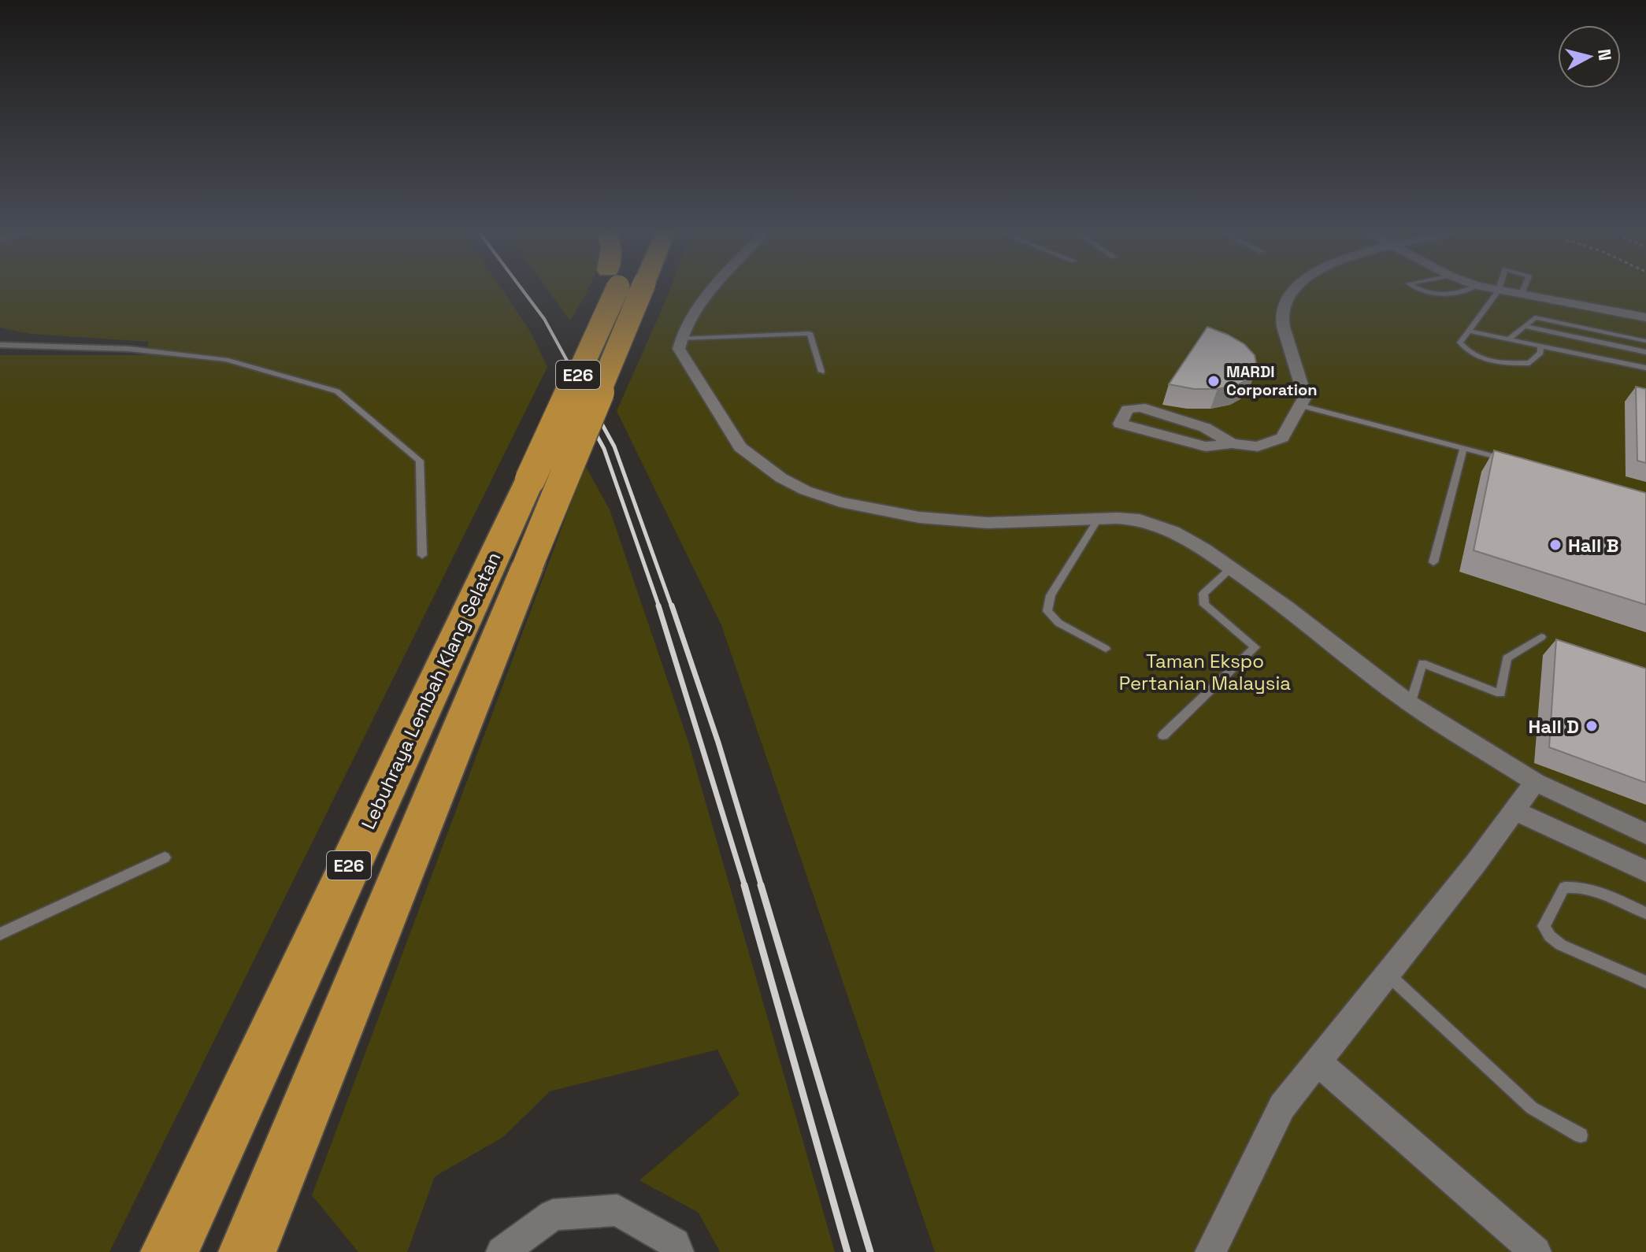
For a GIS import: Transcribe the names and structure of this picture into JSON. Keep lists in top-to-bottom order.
{
  "streets": {
    "highway": ["E26", "Lebuhraya Lembah Klang Selatan"]
  },
  "parks": ["Taman Ekspo Pertanian Malaysia"],
  "places": ["MARDI Corporation", "Hall B", "Hall D"],
  "north": "right"
}
